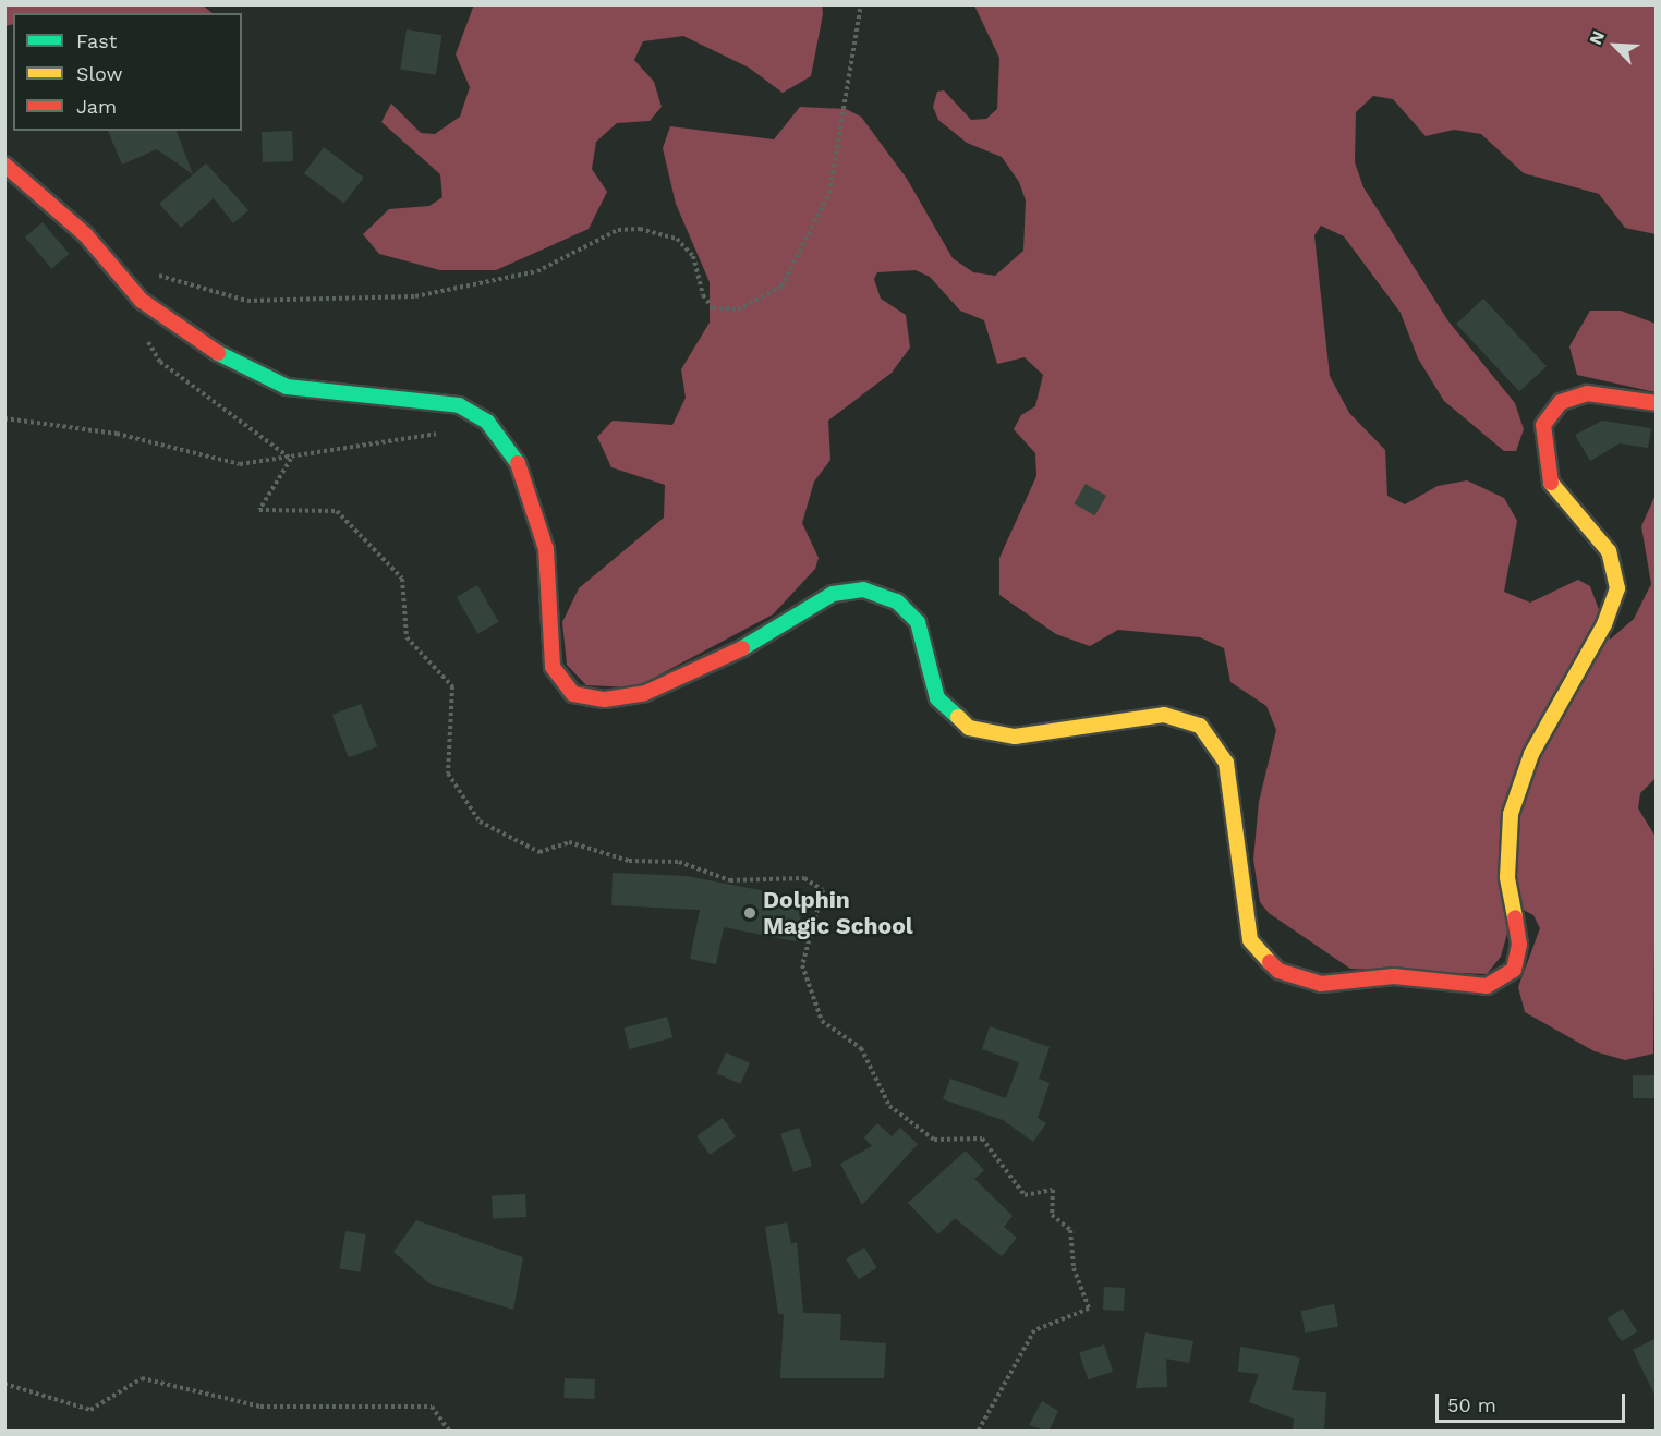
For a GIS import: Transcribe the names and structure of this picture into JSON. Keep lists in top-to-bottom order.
{
  "places": ["Dolphin Magic School"],
  "legend": ["Fast", "Slow", "Jam"],
  "scale_bar": "50 m",
  "north": "top left"
}
